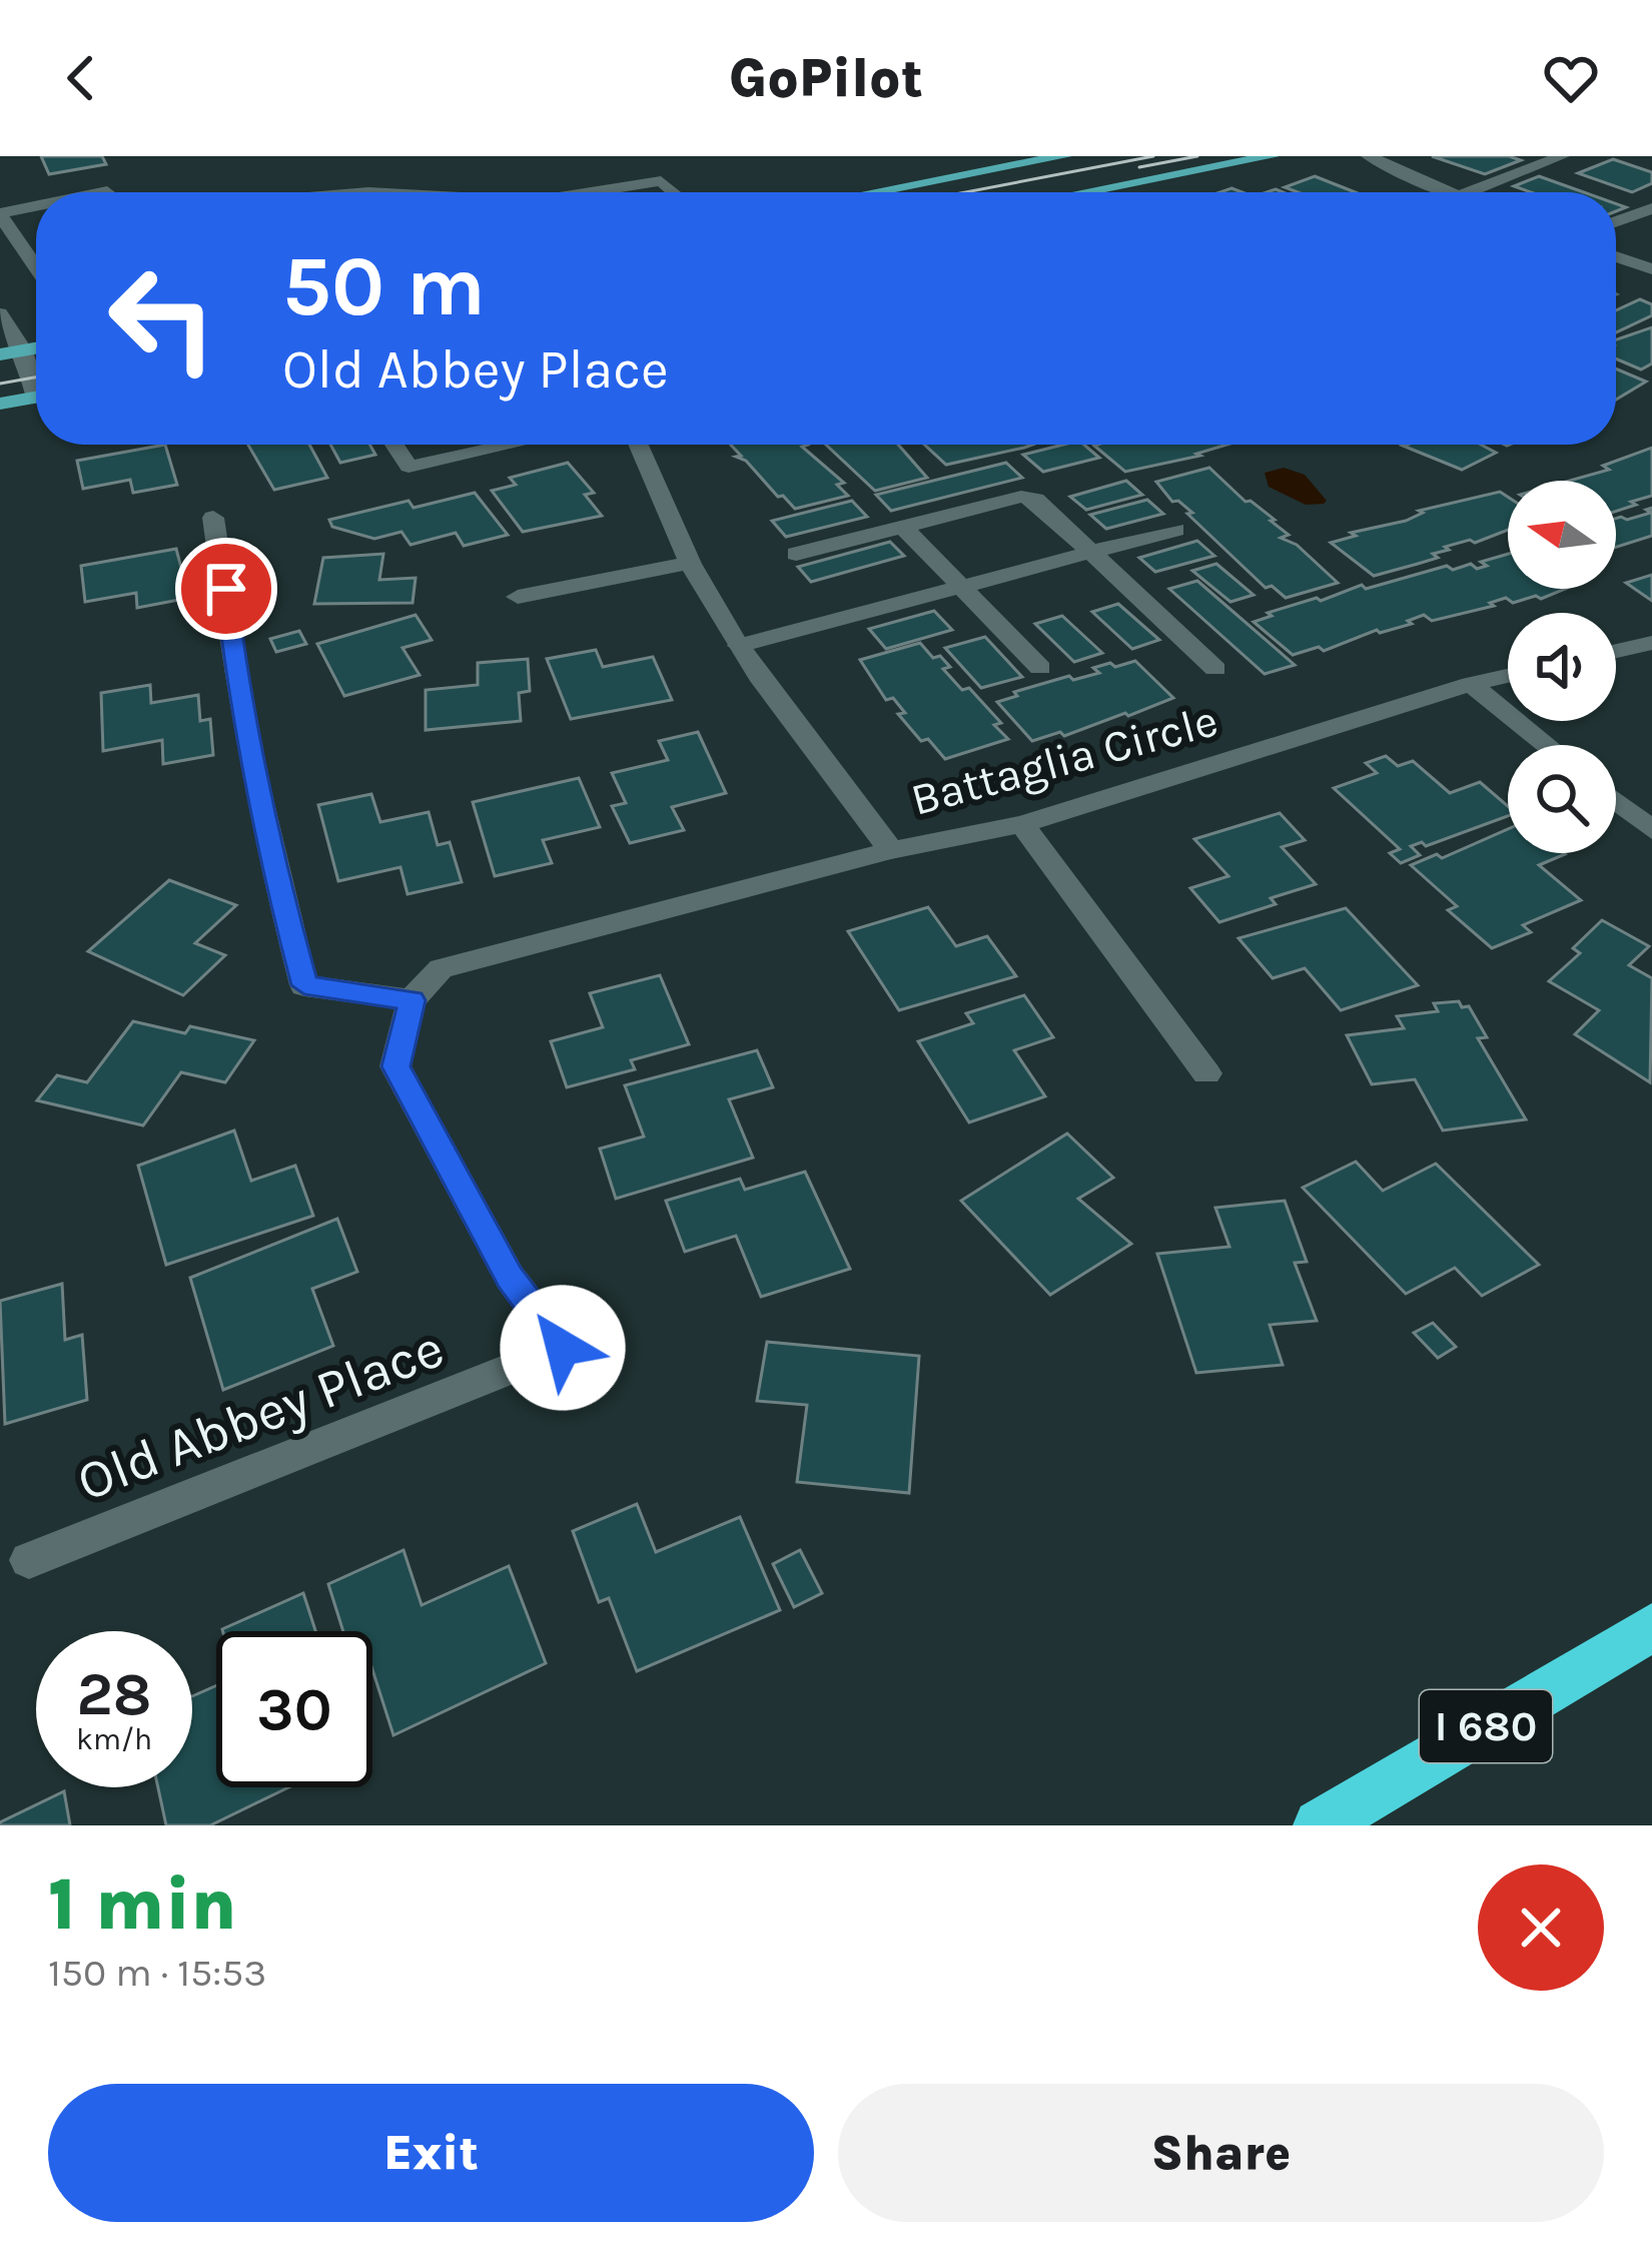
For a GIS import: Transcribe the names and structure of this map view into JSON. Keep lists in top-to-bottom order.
{
  "streets": {
    "highway": ["I 680"],
    "street": ["Battaglia Circle", "Old Abbey Place"]
  },
  "north": "left",
  "page": {
    "header": "GoPilot",
    "turn": ["50 m", "Old Abbey Place"],
    "speed": "28 km/h",
    "limit": "30",
    "heading": ["1 min", "150 m · 15:53"],
    "buttons": ["Exit", "Share"]
  }
}
